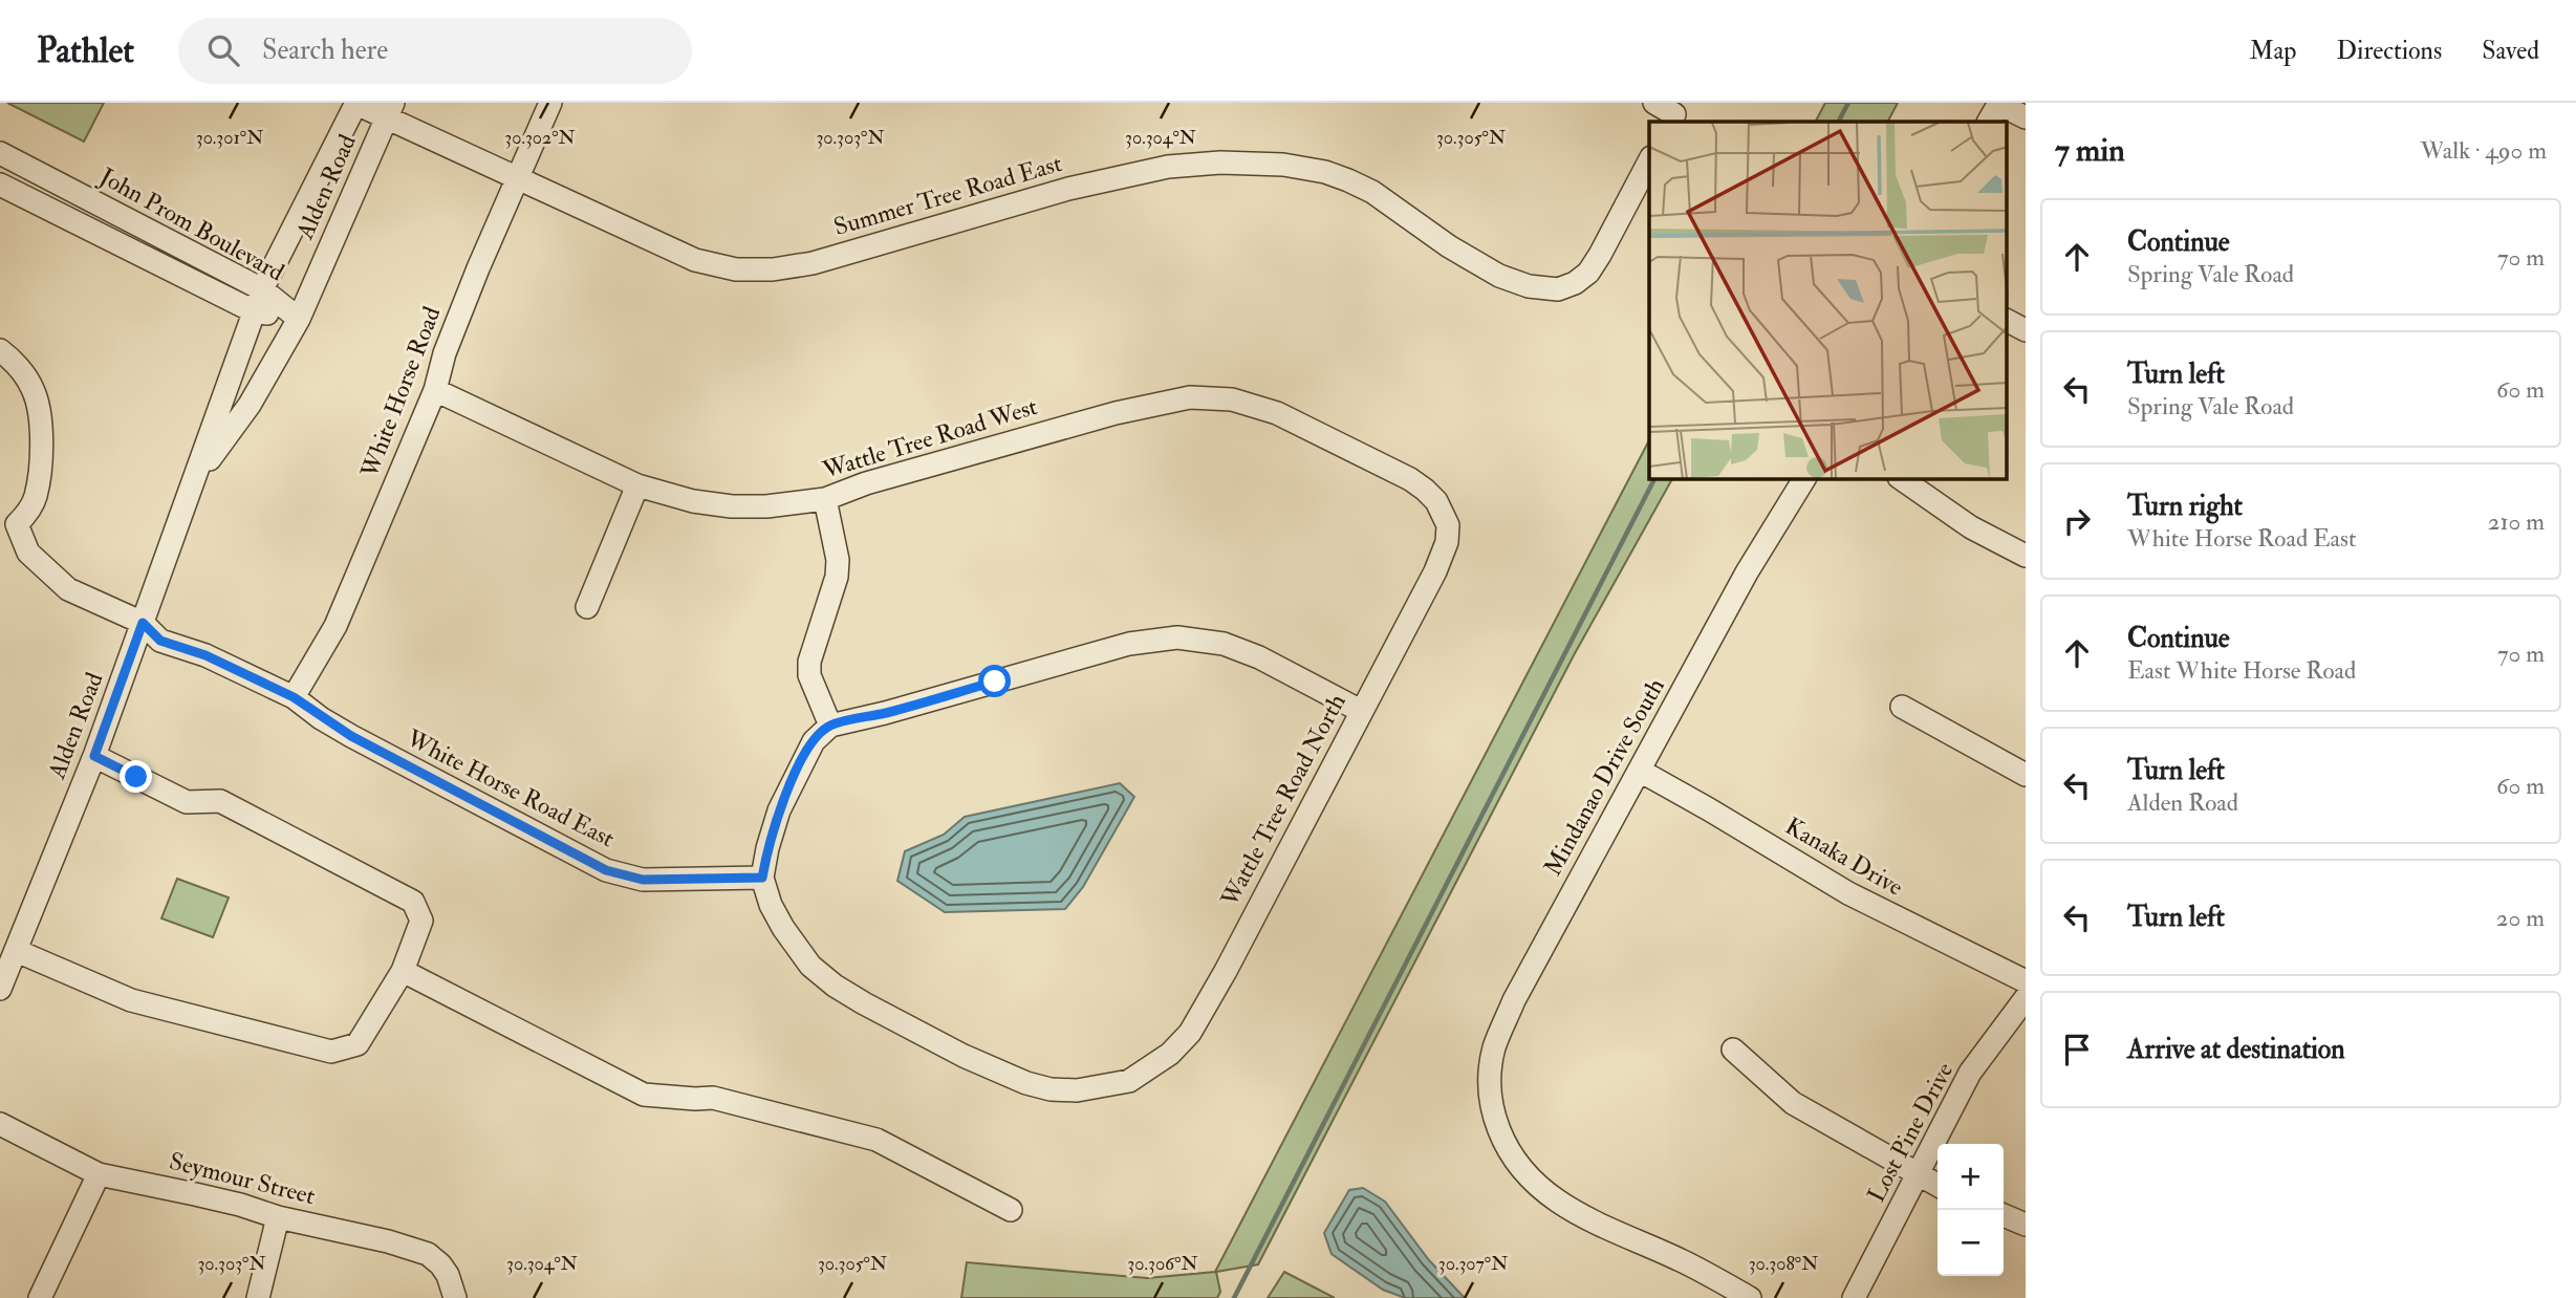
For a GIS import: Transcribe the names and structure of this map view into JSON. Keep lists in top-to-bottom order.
{
  "streets": {
    "street": [
      "Alden Road",
      "Summer Tree Road East",
      "John Prom Boulevard",
      "White Horse Road",
      "Wattle Tree Road West",
      "Mindanao Drive South",
      "White Horse Road East",
      "Wattle Tree Road North",
      "Kanaka Drive",
      "Lost Pine Drive",
      "Seymour Street"
    ]
  },
  "crossings": [
    ["Alden Road", "Summer Tree Road East"],
    ["Alden Road", "John Prom Boulevard"],
    ["Alden Road", "White Horse Road East"],
    ["Summer Tree Road East", "White Horse Road"],
    ["White Horse Road", "Wattle Tree Road West"],
    ["White Horse Road", "White Horse Road East"],
    ["Wattle Tree Road West", "Wattle Tree Road North"],
    ["Mindanao Drive South", "Kanaka Drive"],
    ["White Horse Road East", "Wattle Tree Road North"]
  ],
  "page": {
    "header": "Pathlet",
    "search": "Search here",
    "nav": ["Map", "Directions", "Saved"],
    "heading": ["7 min", "Walk · 490 m"],
    "list": [
      ["Continue", "Spring Vale Road", "70 m"],
      ["Turn left", "Spring Vale Road", "60 m"],
      ["Turn right", "White Horse Road East", "210 m"],
      ["Continue", "East White Horse Road", "70 m"],
      ["Turn left", "Alden Road", "60 m"],
      ["Turn left", "20 m"],
      "Arrive at destination"
    ],
    "map_buttons": ["+", "−"]
  },
  "coordinates": [
    "30.301°N",
    "30.302°N",
    "30.303°N",
    "30.304°N",
    "30.305°N",
    "30.306°N",
    "30.307°N",
    "30.308°N"
  ]
}
